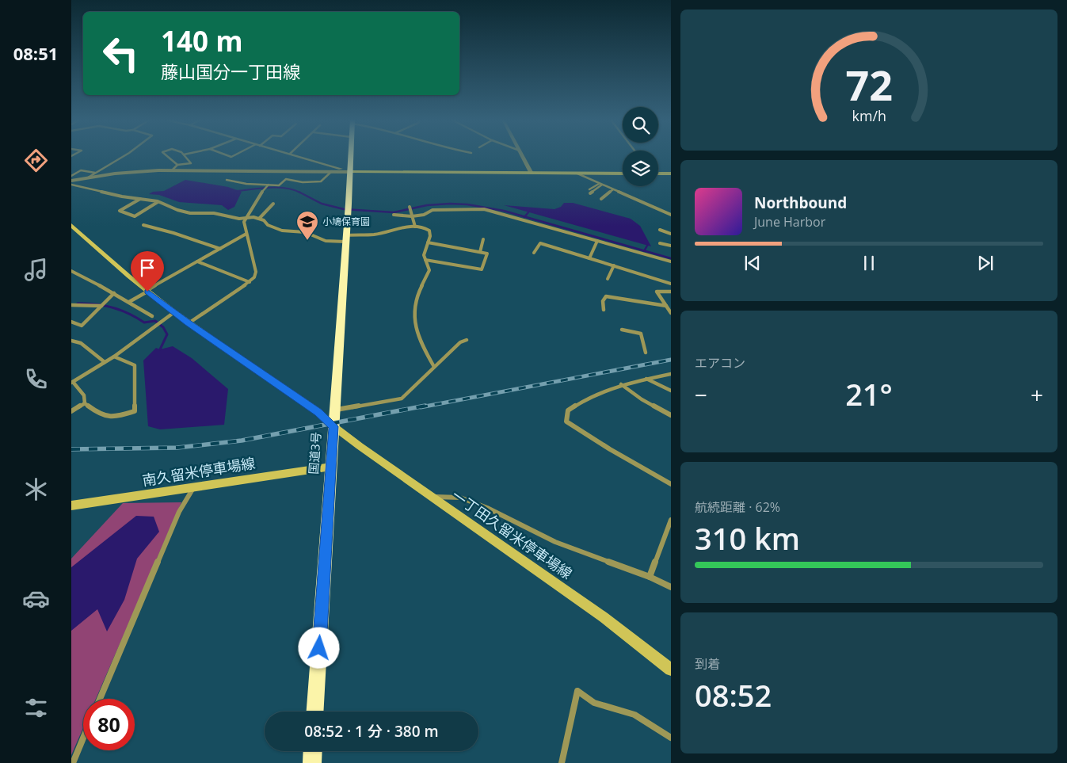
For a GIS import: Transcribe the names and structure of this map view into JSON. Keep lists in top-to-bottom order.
{
  "streets": {
    "highway": ["国道3号"],
    "main road": ["南久留米停車場線", "一丁田久留米停車場線"]
  },
  "crossings": [
    ["国道3号", "南久留米停車場線"],
    ["国道3号", "一丁田久留米停車場線"]
  ],
  "places": {
    "school or university": ["小鳩保育園"]
  },
  "page": {
    "tabs": "08:51",
    "turn": ["140 m", "藤山国分一丁田線"],
    "song": ["Northbound", "June Harbor"],
    "tile": [
      "エアコン",
      ["航続距離 · 62%", "310 km"],
      ["到着", "08:52"]
    ],
    "heat": ["−", "21°", "+"],
    "limit": "80",
    "trip": "08:52 · 1 分 · 380 m",
    "gauge": ["72", "km/h"]
  }
}
